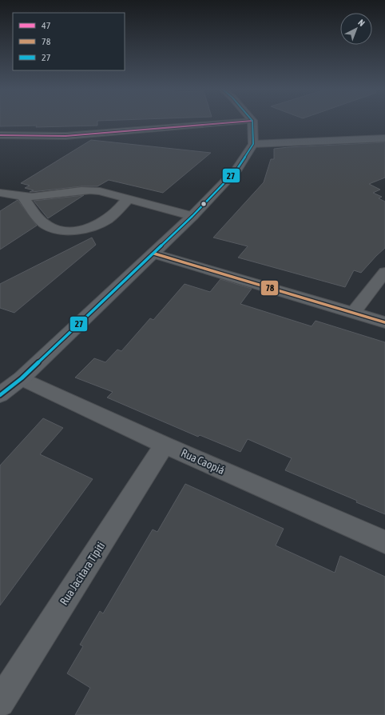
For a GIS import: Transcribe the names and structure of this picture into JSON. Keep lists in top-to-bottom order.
{
  "streets": {
    "street": ["Rua Caopiá", "Rua Jacitara Tipiti"]
  },
  "crossings": [
    ["Rua Caopiá", "Rua Jacitara Tipiti"]
  ],
  "lines": ["transit line 47", "transit line 27", "transit line 78"],
  "legend": ["47", "78", "27"],
  "north": "top right"
}
